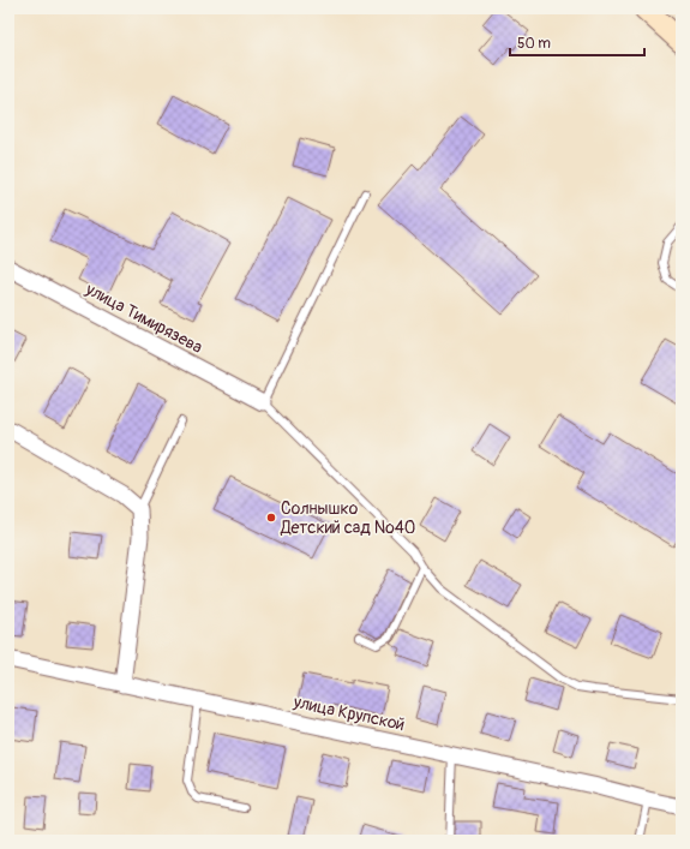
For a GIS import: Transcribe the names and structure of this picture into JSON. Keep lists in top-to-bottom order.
{
  "streets": {
    "street": ["улица Тимирязева", "улица Крупской"]
  },
  "places": ["Солнышко Детский сад №40"],
  "scale_bar": "50 m"
}
